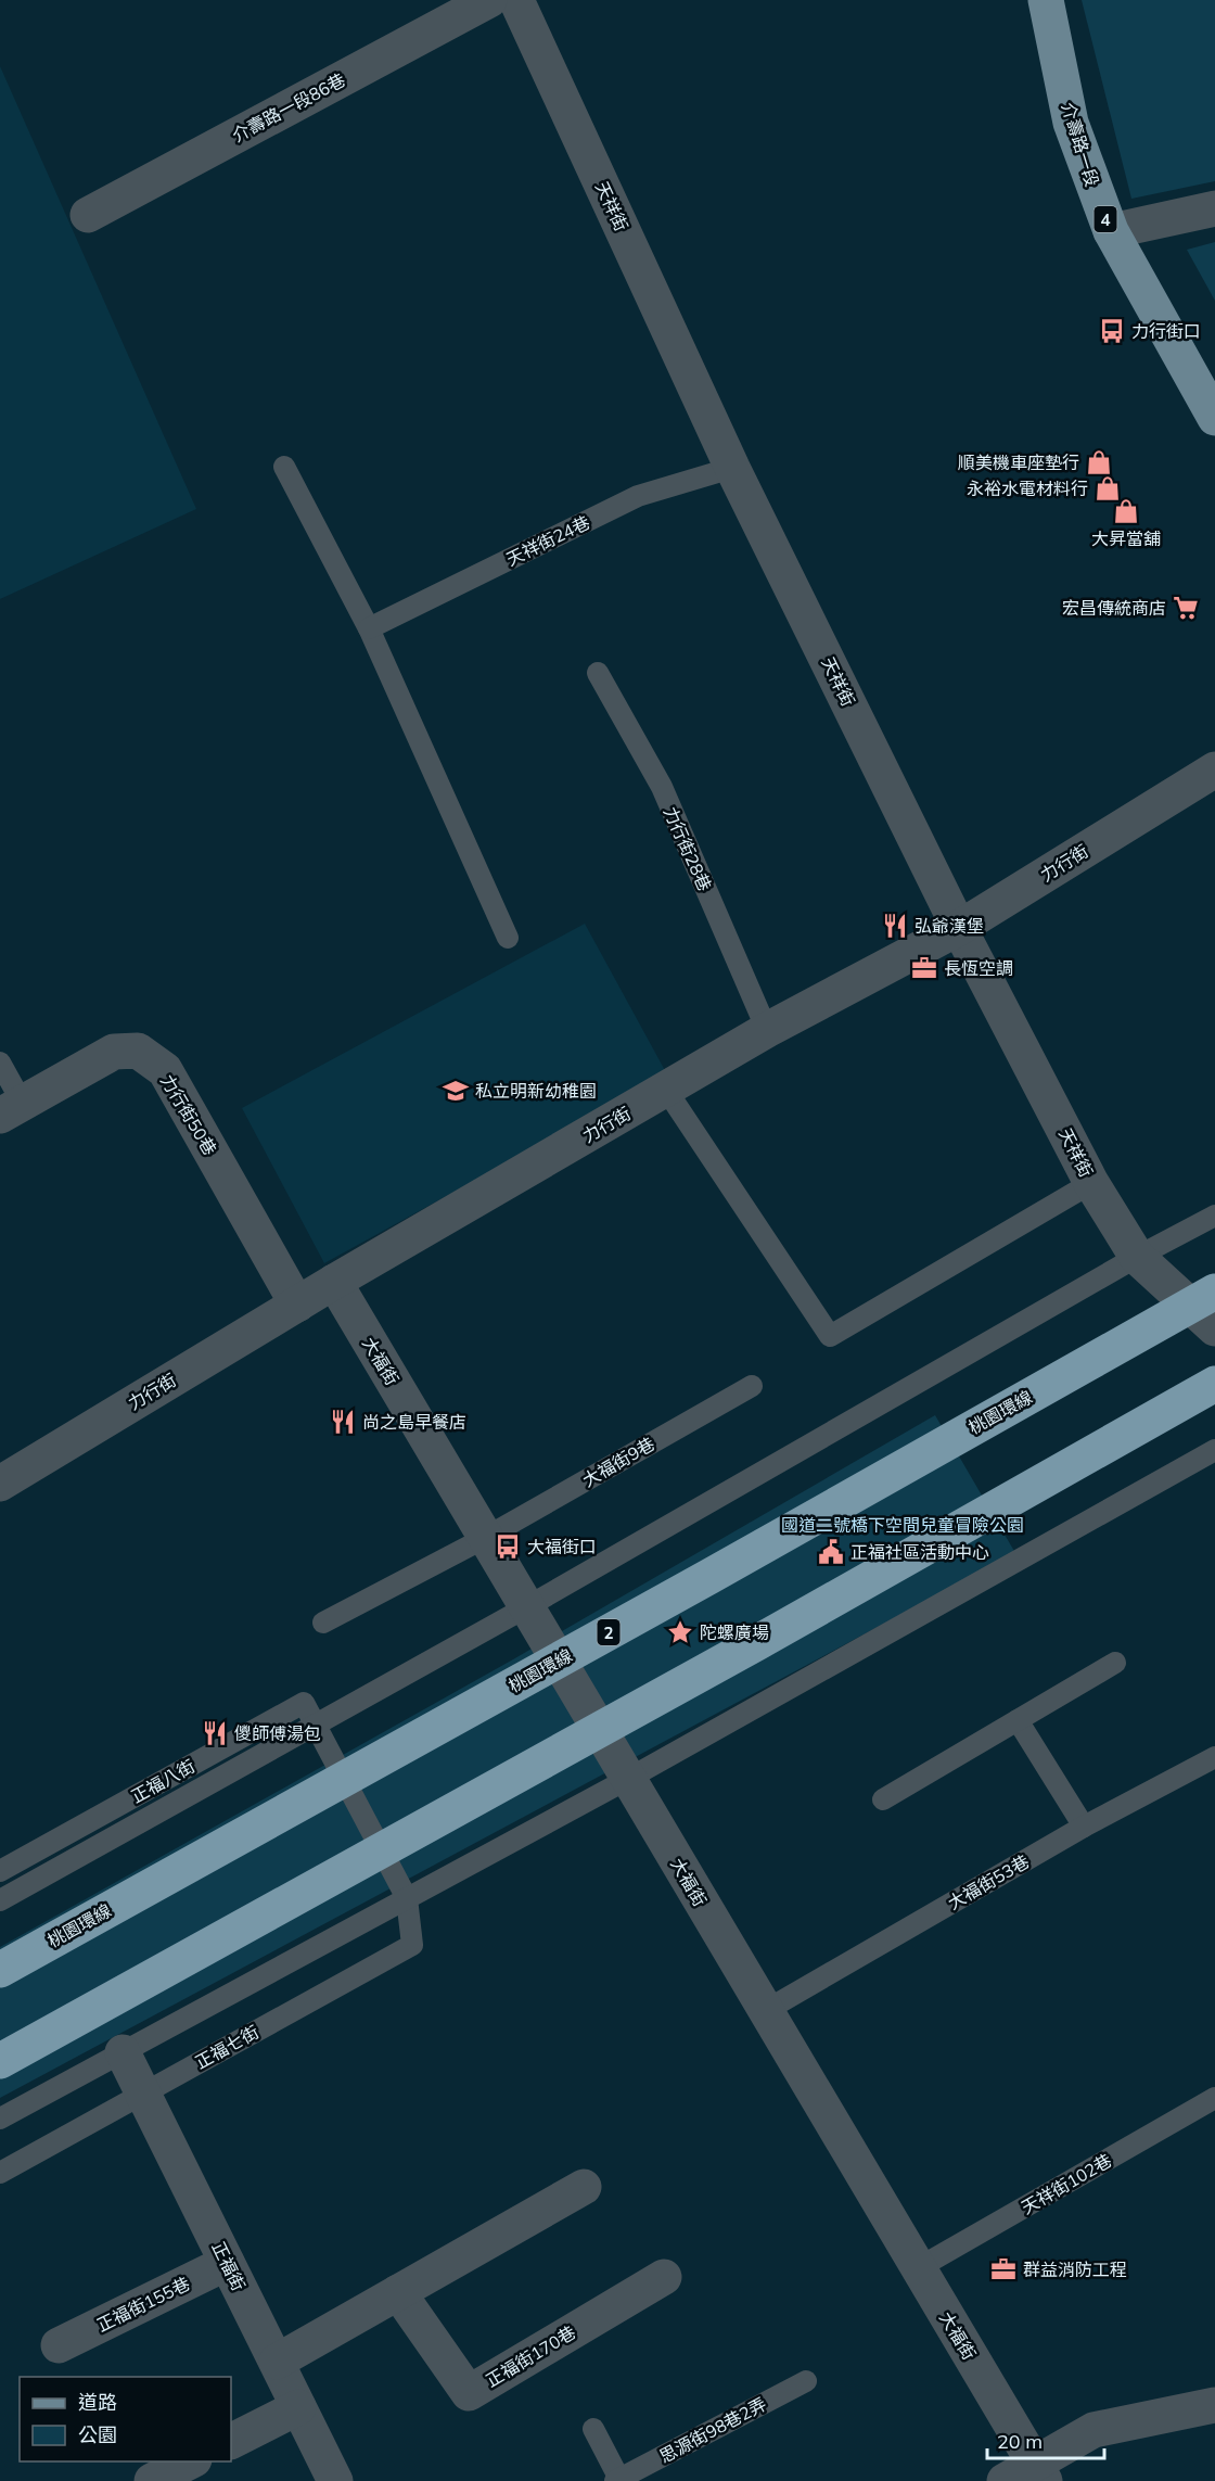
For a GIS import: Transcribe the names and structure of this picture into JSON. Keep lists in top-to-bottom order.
{
  "streets": {
    "highway": ["桃園環線", "2"],
    "main road": ["介壽路一段", "4"],
    "street": [
      "介壽路一段86巷",
      "天祥街",
      "力行街",
      "力行街50巷",
      "大福街",
      "正福街",
      "正福街155巷",
      "正福街170巷"
    ],
    "lane": [
      "天祥街24巷",
      "力行街28巷",
      "大福街9巷",
      "正福八街",
      "大福街53巷",
      "正福七街",
      "天祥街102巷",
      "思源街98巷2弄"
    ]
  },
  "crossings": [
    ["天祥街", "天祥街24巷"],
    ["天祥街", "力行街"],
    ["力行街28巷", "力行街"],
    ["力行街", "力行街50巷"],
    ["力行街", "大福街"],
    ["大福街", "大福街9巷"],
    ["大福街", "大福街53巷"],
    ["大福街", "天祥街102巷"],
    ["正福七街", "正福街"],
    ["正福街", "正福街155巷"]
  ],
  "parks": ["國道二號橋下空間兒童冒險公園"],
  "places": {
    "bus stop": ["力行街口", "大福街口"],
    "shop": ["順美機車座墊行", "永裕水電材料行", "大昇當舖"],
    "supermarket": ["宏昌傳統商店"],
    "restaurant": ["弘爺漢堡", "尚之島早餐店", "儍師傅湯包"],
    "office": ["長恆空調", "群益消防工程"],
    "school or university": ["私立明新幼稚園"],
    "public building": ["正福社區活動中心"],
    "place": ["陀螺廣場"]
  },
  "legend": ["道路", "公園"],
  "scale_bar": "20 m"
}
